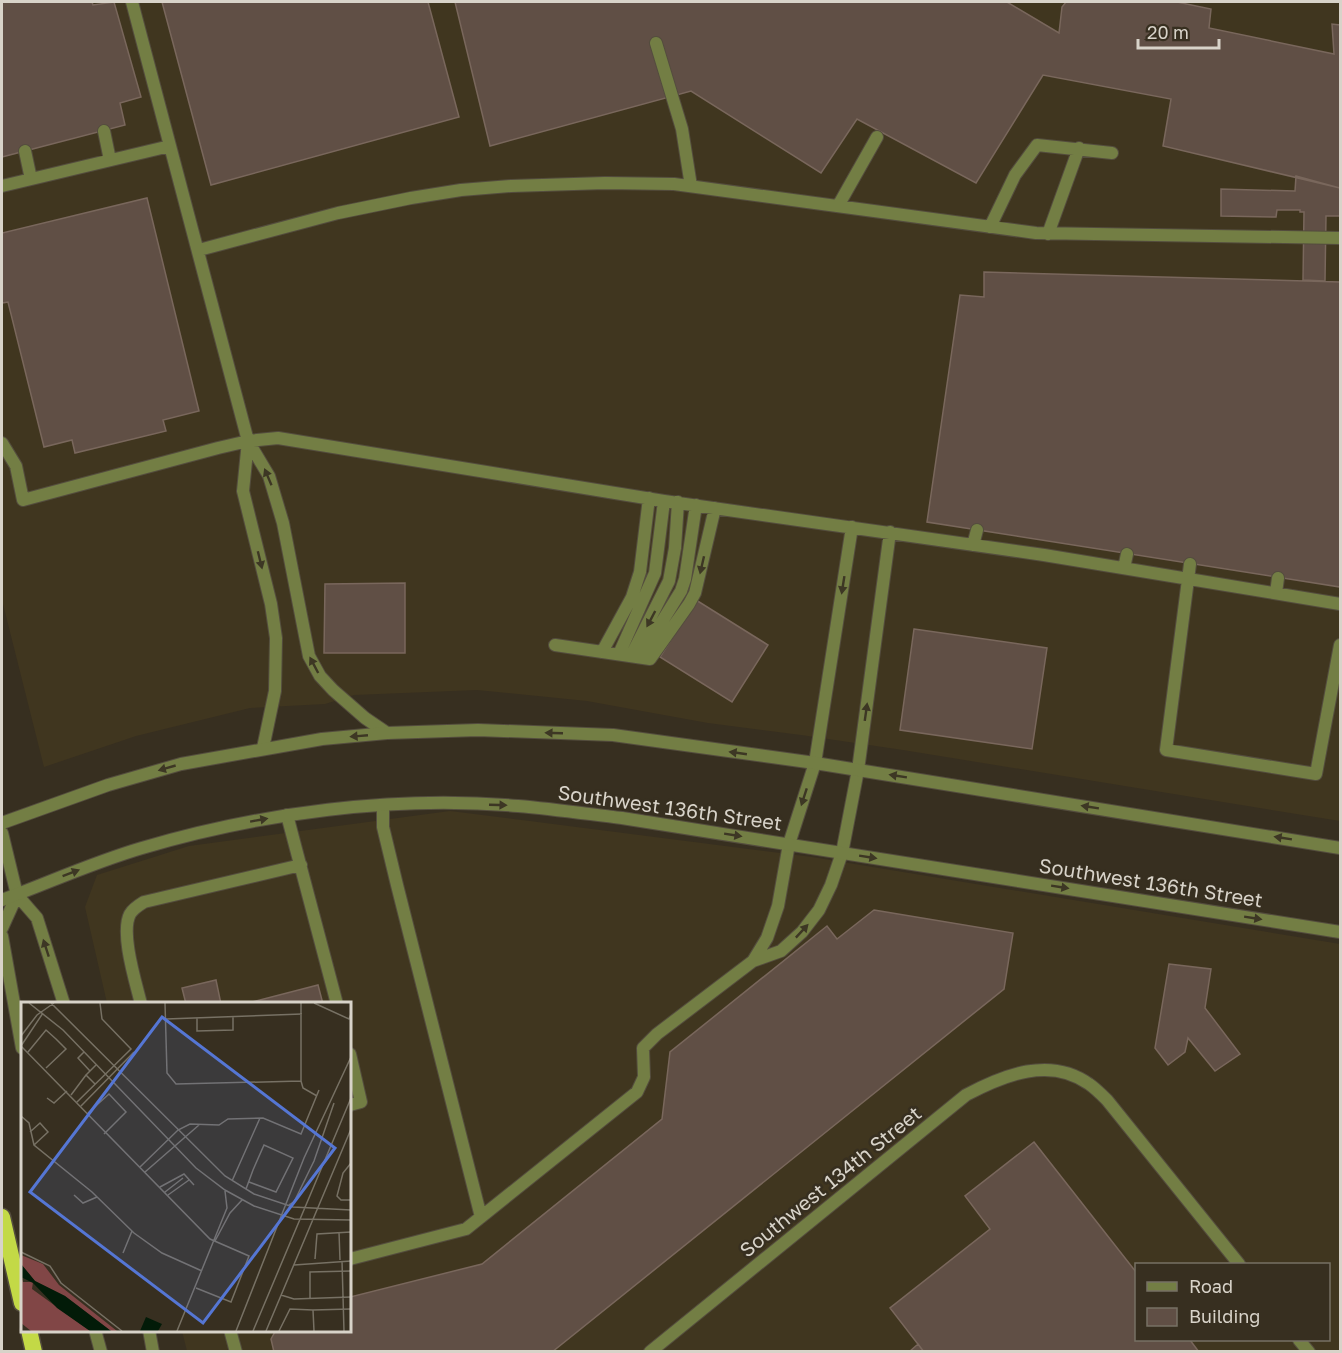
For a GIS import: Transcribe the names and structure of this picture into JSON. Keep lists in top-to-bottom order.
{
  "streets": {
    "street": ["Southwest 136th Street", "Southwest 134th Street"]
  },
  "legend": ["Road", "Building"],
  "scale_bar": "20 m"
}
